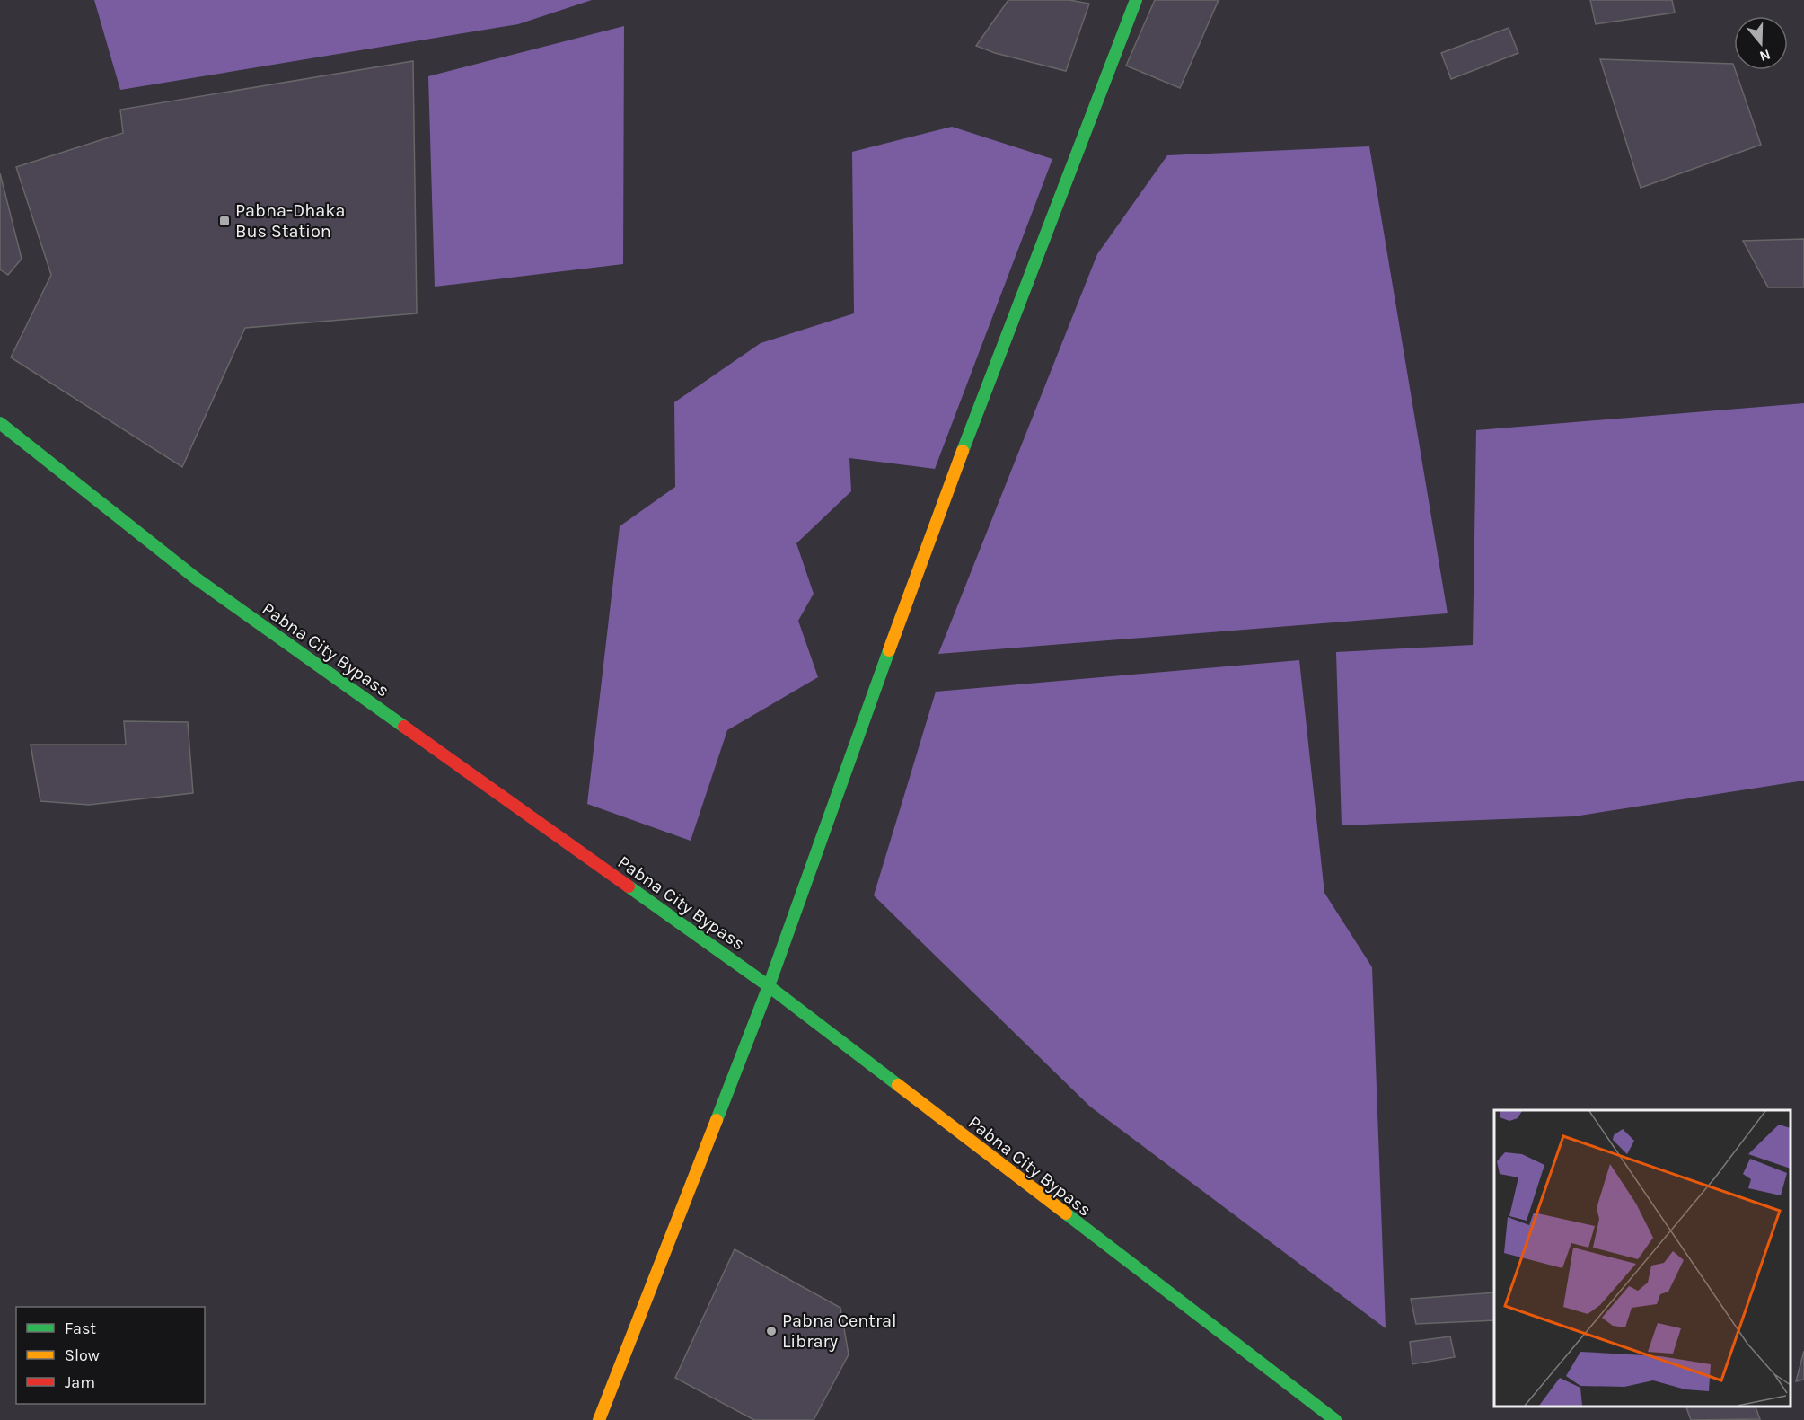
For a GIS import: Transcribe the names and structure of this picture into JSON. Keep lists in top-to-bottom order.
{
  "streets": {
    "main road": ["Pabna City Bypass"]
  },
  "places": {
    "transit": ["Pabna-Dhaka Bus Station"],
    "other": ["Pabna Central Library"]
  },
  "legend": ["Fast", "Slow", "Jam"],
  "north": "bottom"
}
